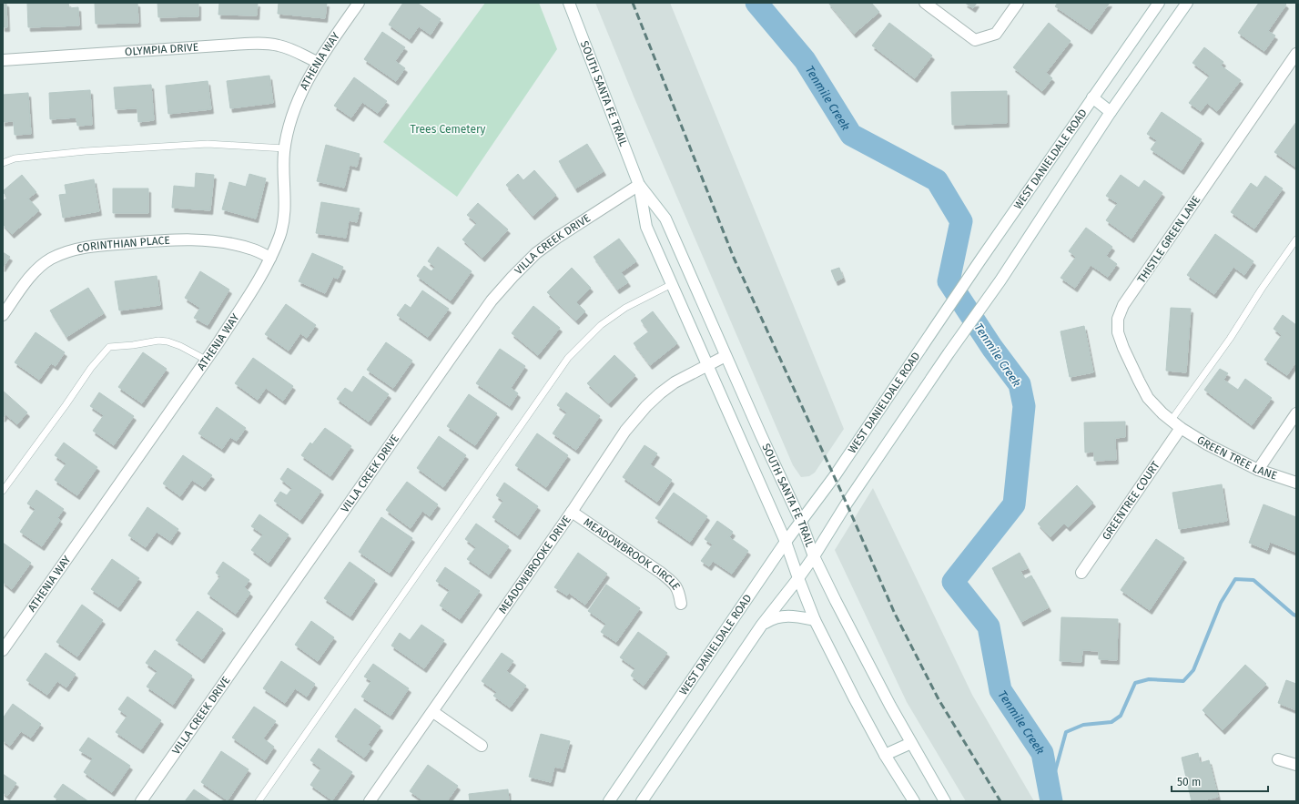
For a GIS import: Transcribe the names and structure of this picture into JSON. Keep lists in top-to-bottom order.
{
  "streets": {
    "street": [
      "OLYMPIA DRIVE",
      "ATHENIA WAY",
      "SOUTH SANTA FE TRAIL",
      "WEST DANIELDALE ROAD",
      "THISTLE GREEN LANE",
      "VILLA CREEK DRIVE",
      "CORINTHIAN PLACE",
      "GREEN TREE LANE",
      "GREENTREE COURT",
      "MEADOWBROOK CIRCLE",
      "MEADOWBROOKE DRIVE"
    ]
  },
  "crossings": [
    ["OLYMPIA DRIVE", "ATHENIA WAY"],
    ["ATHENIA WAY", "CORINTHIAN PLACE"],
    ["SOUTH SANTA FE TRAIL", "WEST DANIELDALE ROAD"],
    ["SOUTH SANTA FE TRAIL", "VILLA CREEK DRIVE"],
    ["SOUTH SANTA FE TRAIL", "MEADOWBROOKE DRIVE"],
    ["THISTLE GREEN LANE", "GREEN TREE LANE"],
    ["THISTLE GREEN LANE", "GREENTREE COURT"],
    ["GREEN TREE LANE", "GREENTREE COURT"],
    ["MEADOWBROOK CIRCLE", "MEADOWBROOKE DRIVE"]
  ],
  "water": ["Tenmile Creek"],
  "parks": ["Trees Cemetery"],
  "scale_bar": "50 m"
}
